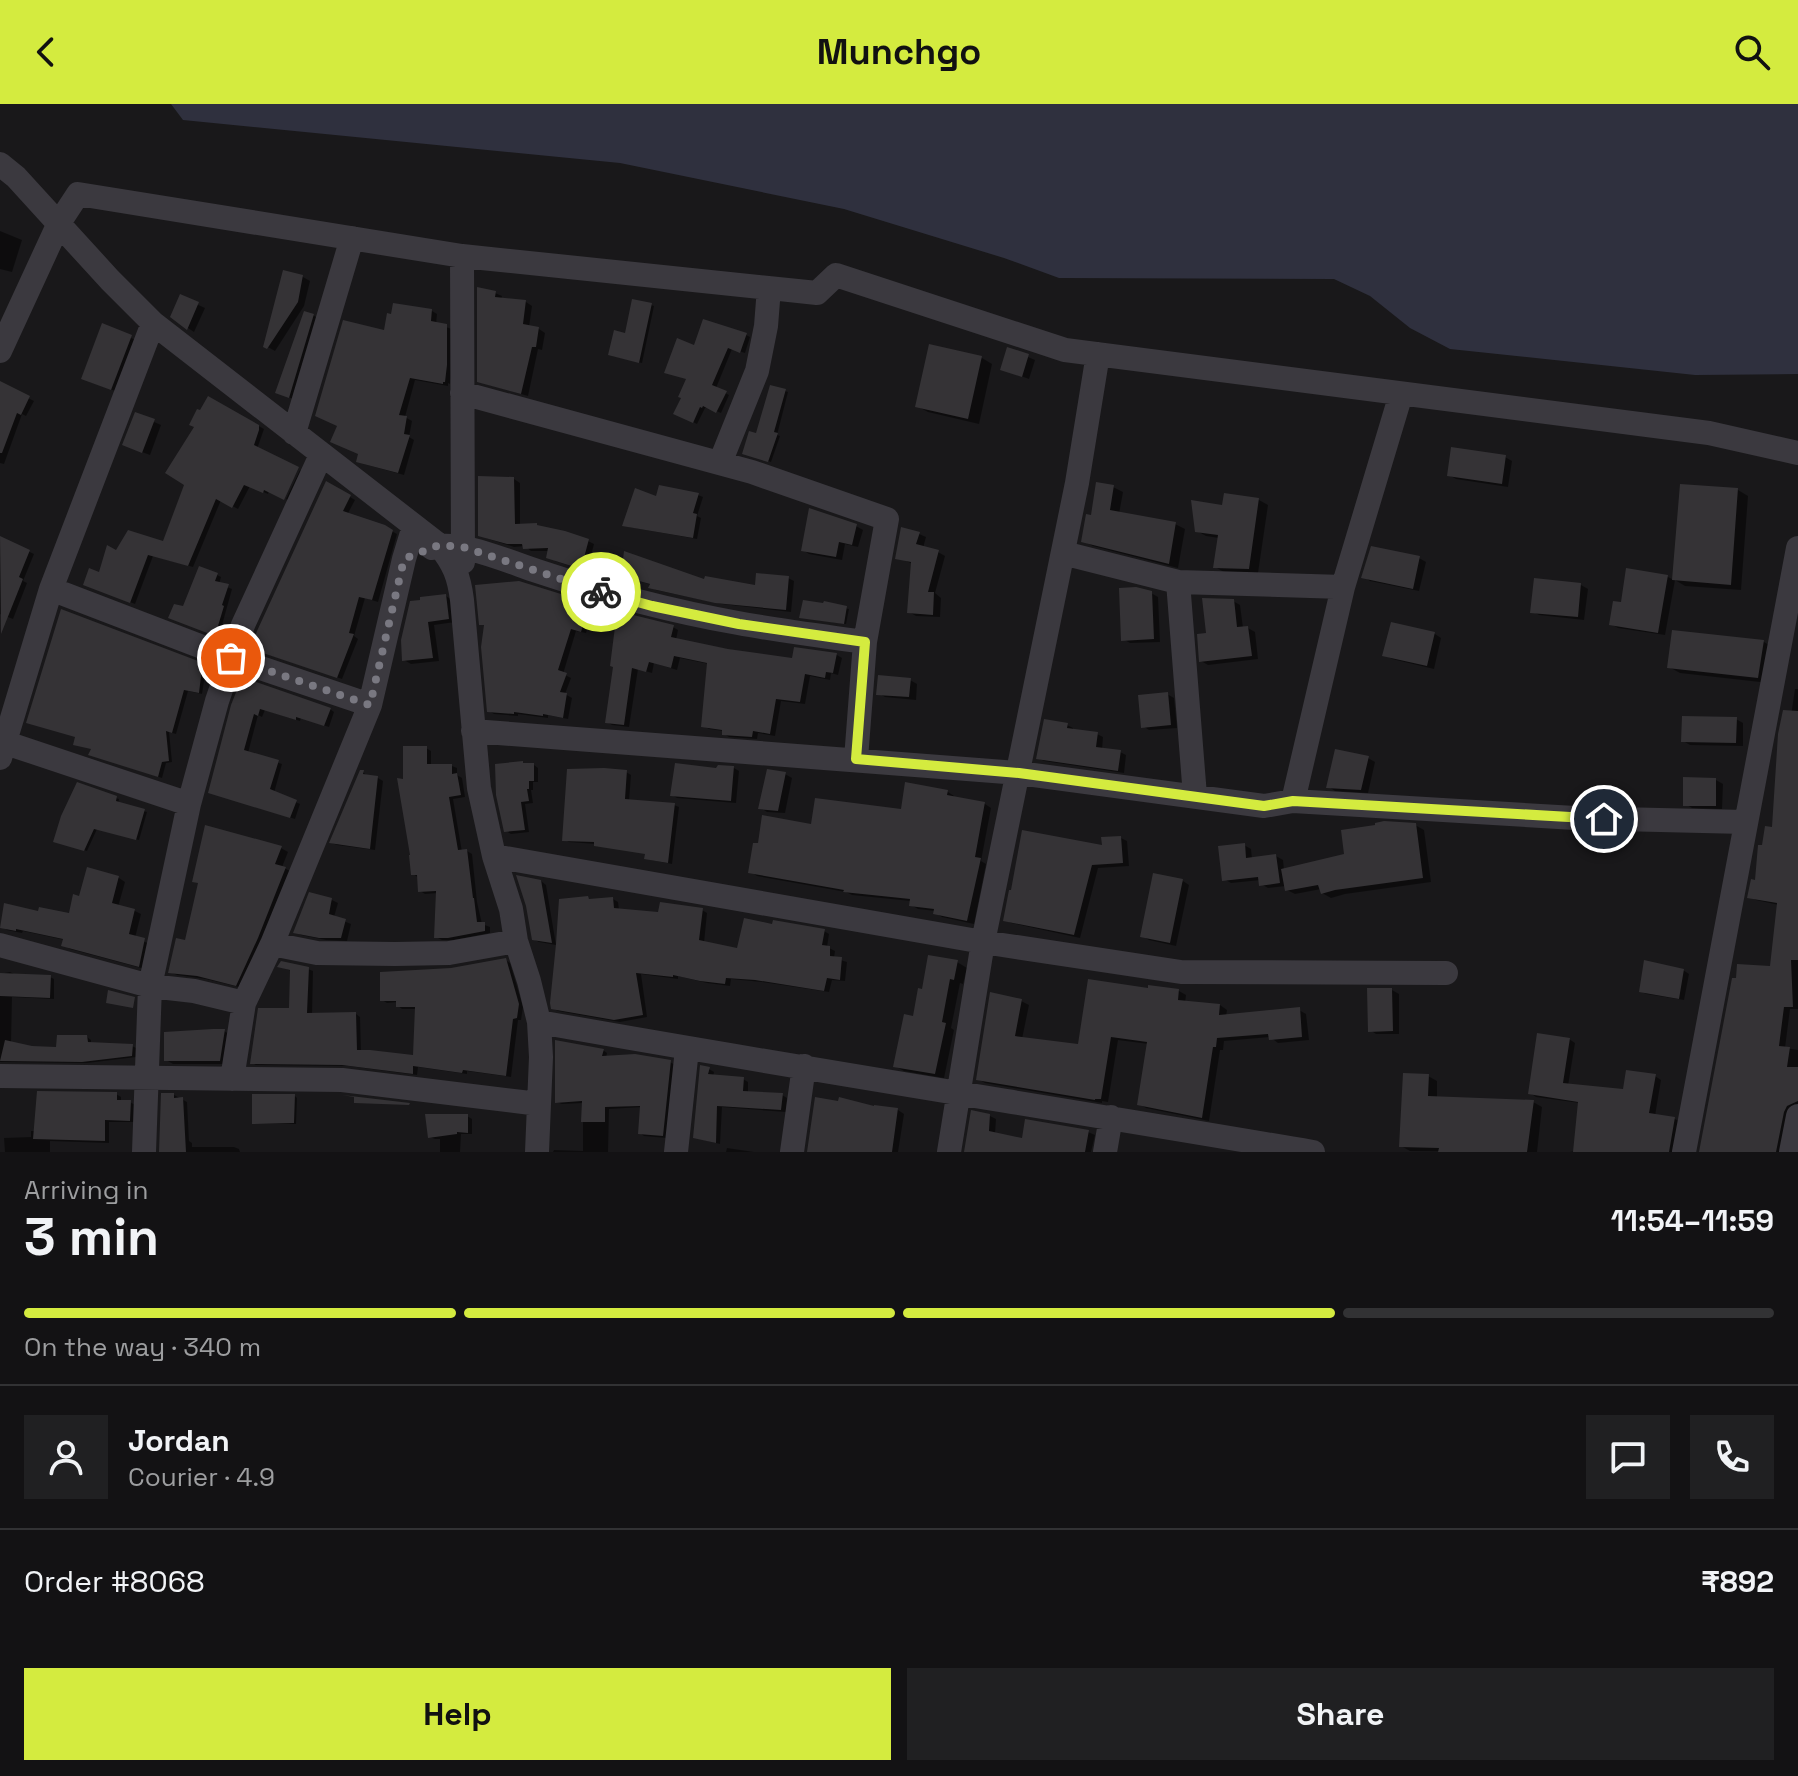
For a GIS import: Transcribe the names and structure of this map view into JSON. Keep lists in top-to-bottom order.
{
  "page": {
    "header": "Munchgo",
    "heading": ["3 min", "Arriving in", "11:54–11:59"],
    "panel": [
      "Jordan",
      "Courier · 4.9",
      "Order #8068",
      "₹892"
    ],
    "bar": "On the way · 340 m",
    "buttons": ["Help", "Share"]
  }
}
